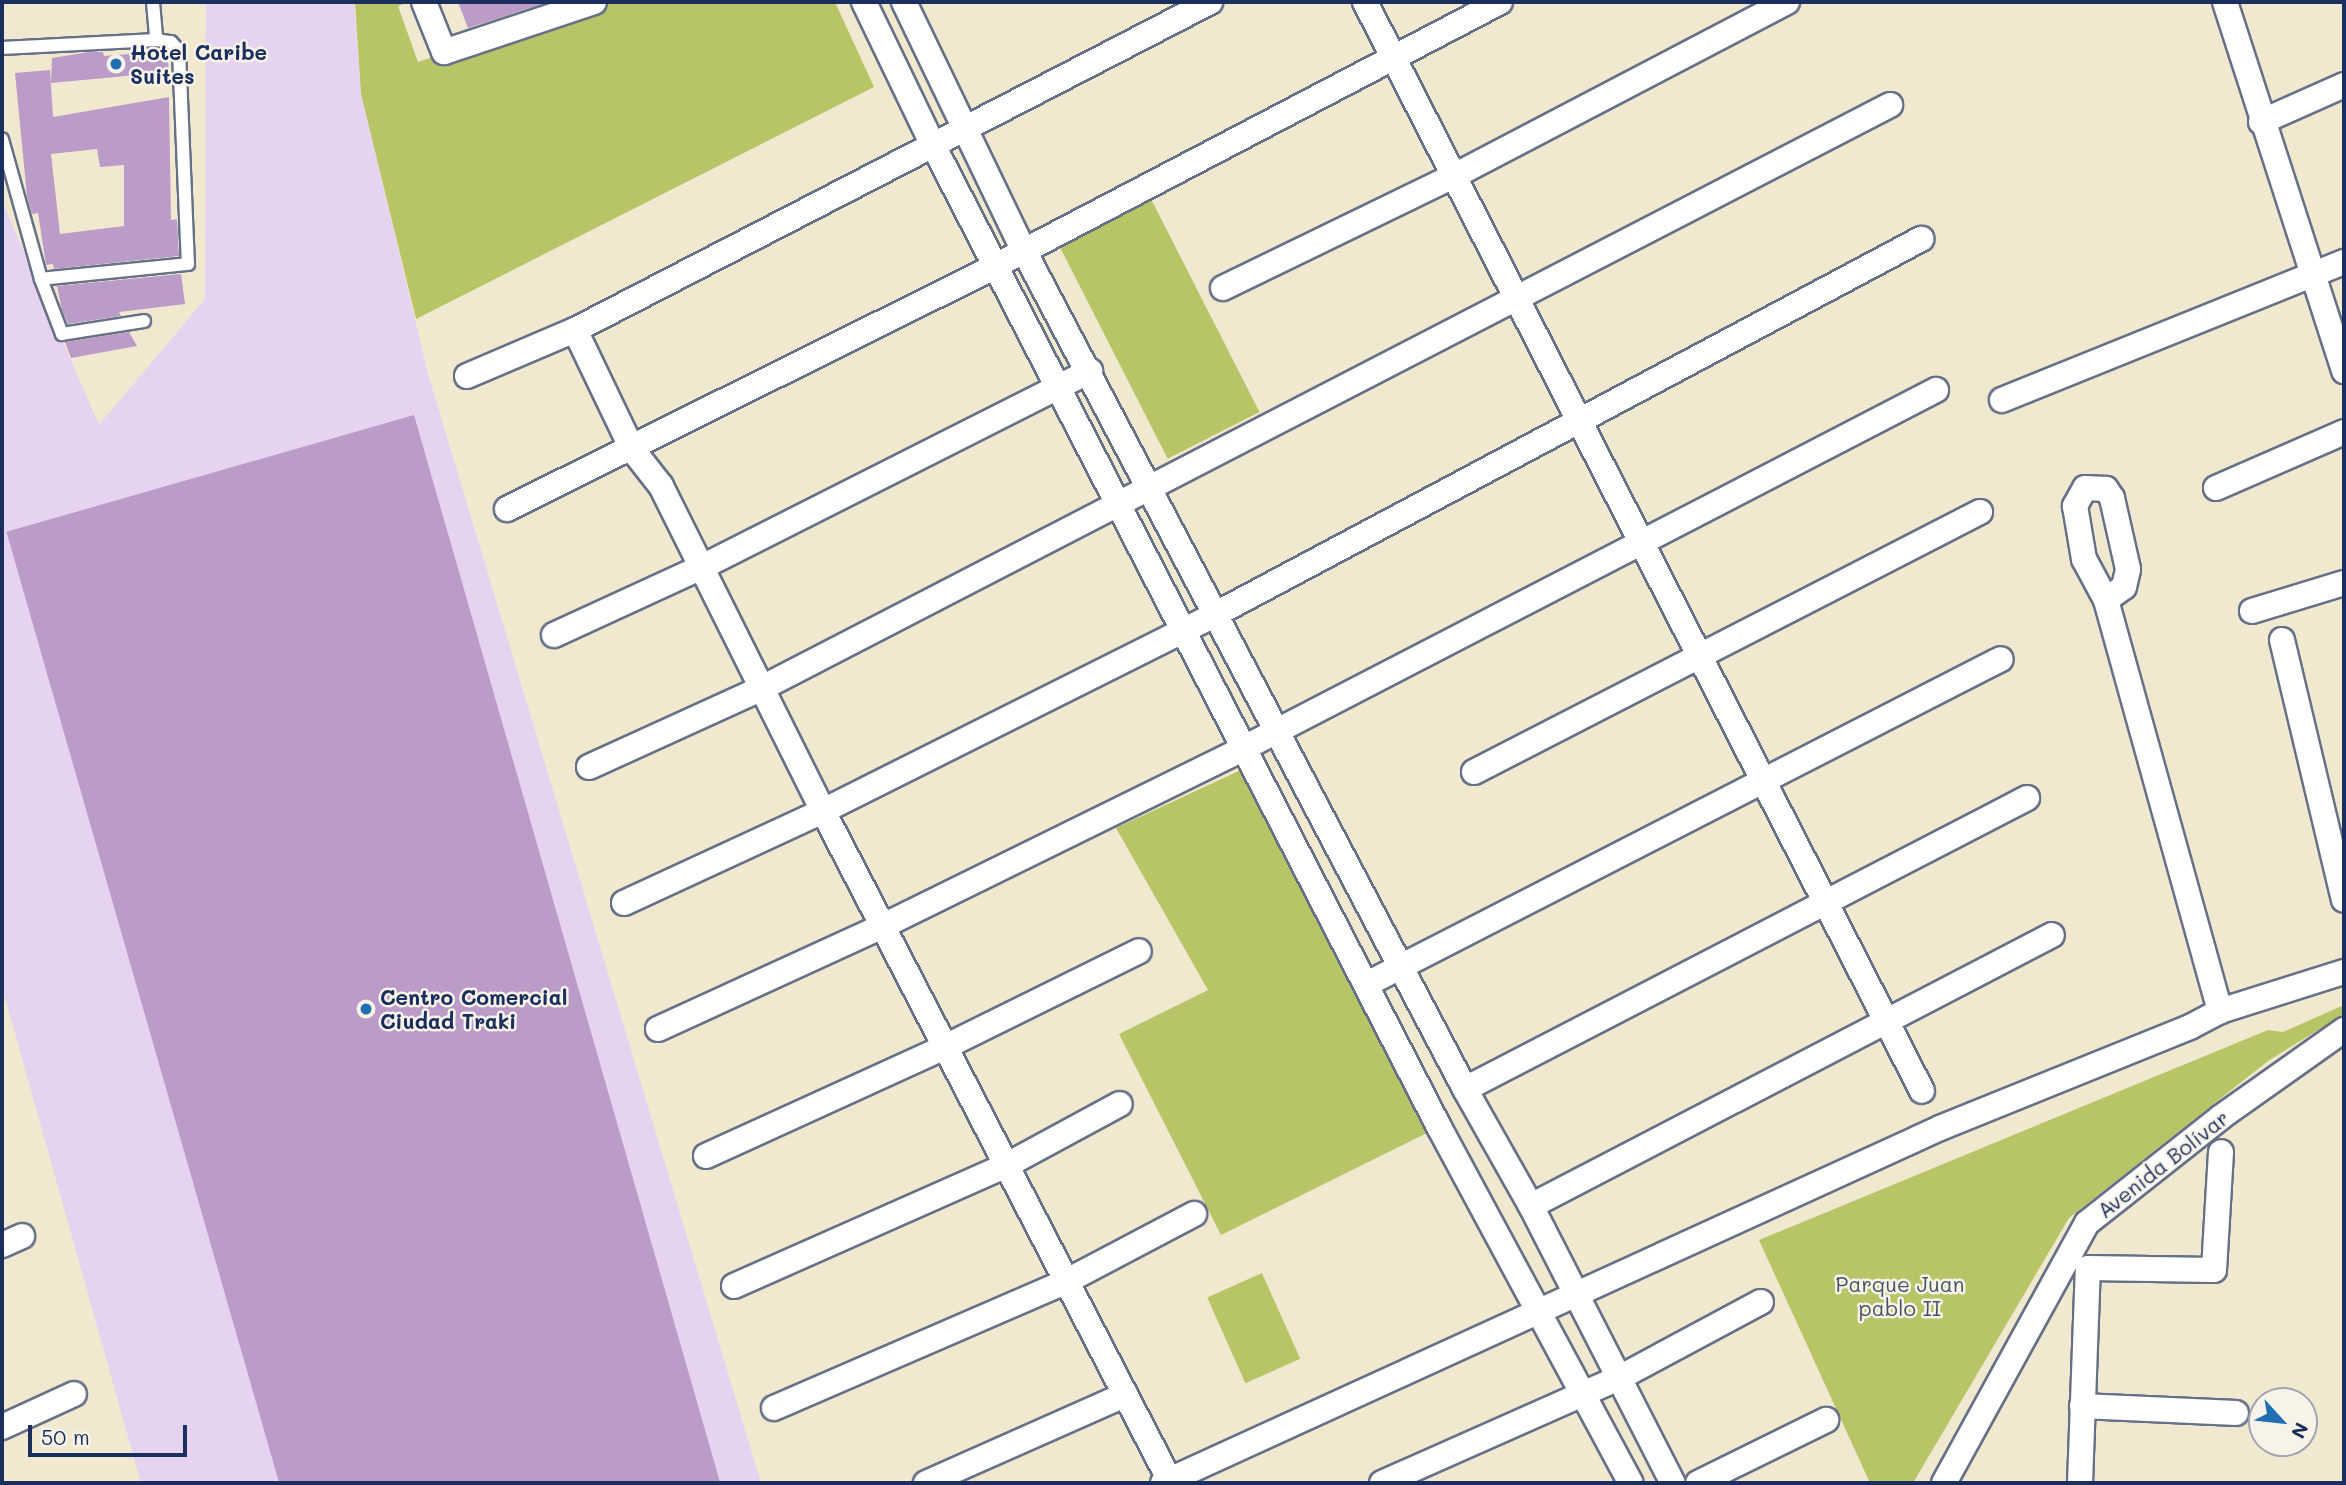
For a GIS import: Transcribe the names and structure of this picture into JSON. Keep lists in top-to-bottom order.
{
  "streets": {
    "street": ["Avenida Bolívar"]
  },
  "parks": ["Parque Juan pablo II"],
  "places": ["Hotel Caribe Suites", "Centro Comercial Ciudad Traki"],
  "scale_bar": "50 m",
  "north": "bottom right"
}
